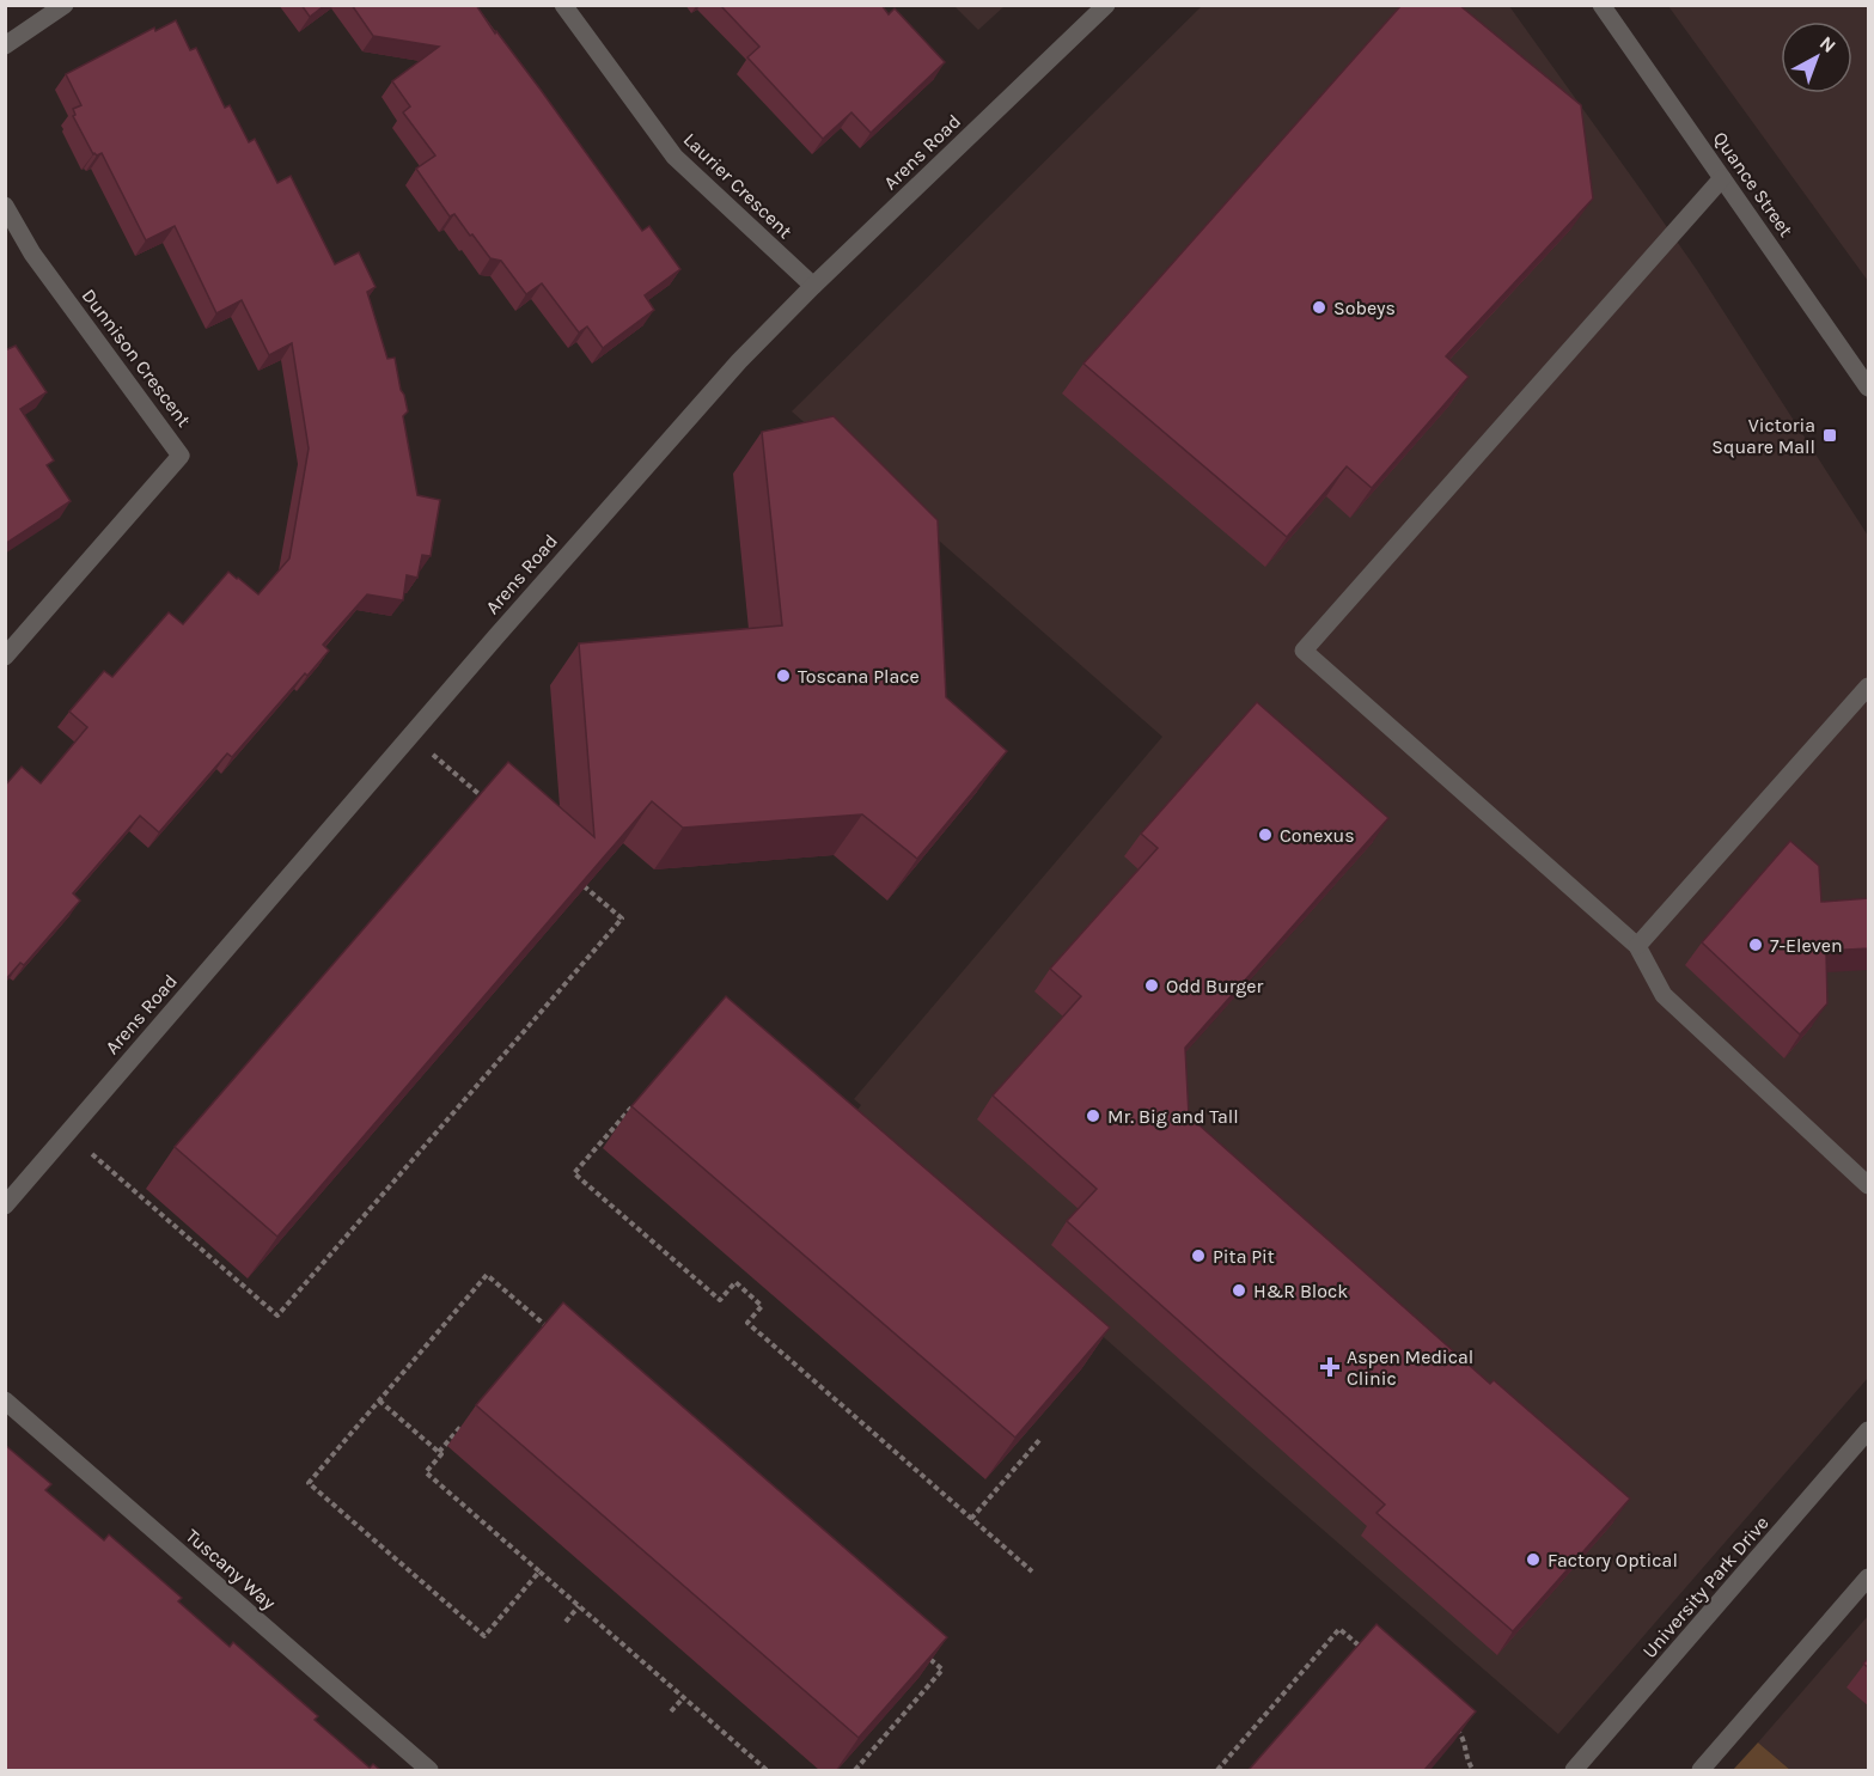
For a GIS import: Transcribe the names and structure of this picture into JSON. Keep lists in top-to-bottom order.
{
  "streets": {
    "street": [
      "Arens Road",
      "Quance Street",
      "Laurier Crescent",
      "Dunnison Crescent",
      "Tuscany Way",
      "University Park Drive"
    ]
  },
  "crossings": [
    ["Arens Road", "Laurier Crescent"]
  ],
  "places": {
    "other": [
      "Sobeys",
      "Toscana Place",
      "Conexus",
      "7-Eleven",
      "Odd Burger",
      "Mr. Big and Tall",
      "Pita Pit",
      "H&R Block",
      "Factory Optical"
    ],
    "transit": ["Victoria Square Mall"],
    "health": ["Aspen Medical Clinic"]
  },
  "north": "top right"
}
